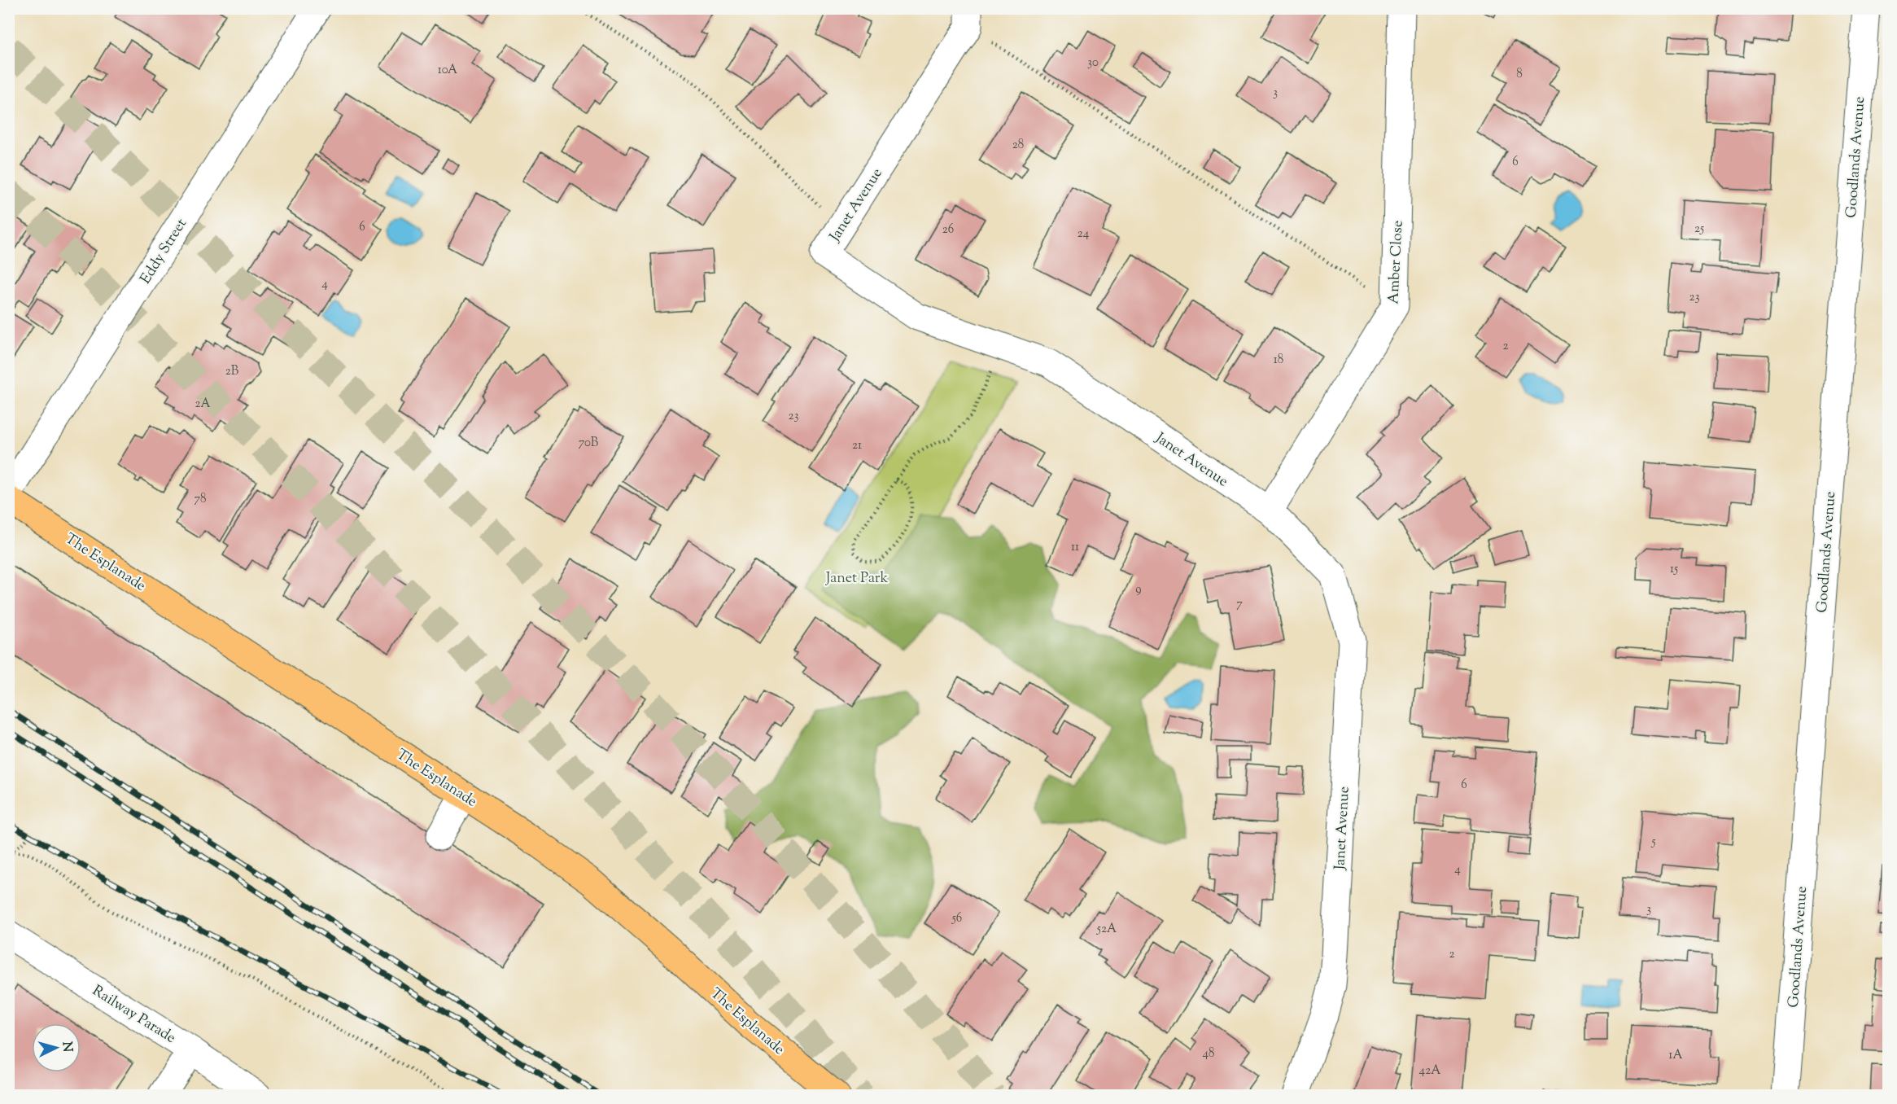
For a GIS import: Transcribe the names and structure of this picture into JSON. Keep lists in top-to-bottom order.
{
  "streets": {
    "main road": ["The Esplanade"],
    "street": [
      "Goodlands Avenue",
      "Janet Avenue",
      "Eddy Street",
      "Amber Close",
      "Railway Parade"
    ]
  },
  "crossings": [
    ["Janet Avenue", "Amber Close"]
  ],
  "parks": ["Janet Park"],
  "house_numbers": [
    "30",
    "10A",
    "8",
    "3",
    "28",
    "6",
    "6",
    "25",
    "26",
    "24",
    "4",
    "23",
    "2",
    "18",
    "2B",
    "2A",
    "23",
    "70B",
    "21",
    "78",
    "11",
    "15",
    "9",
    "7",
    "6",
    "5",
    "4",
    "3",
    "56",
    "52A",
    "2",
    "48",
    "1A",
    "42A"
  ],
  "north": "right"
}
